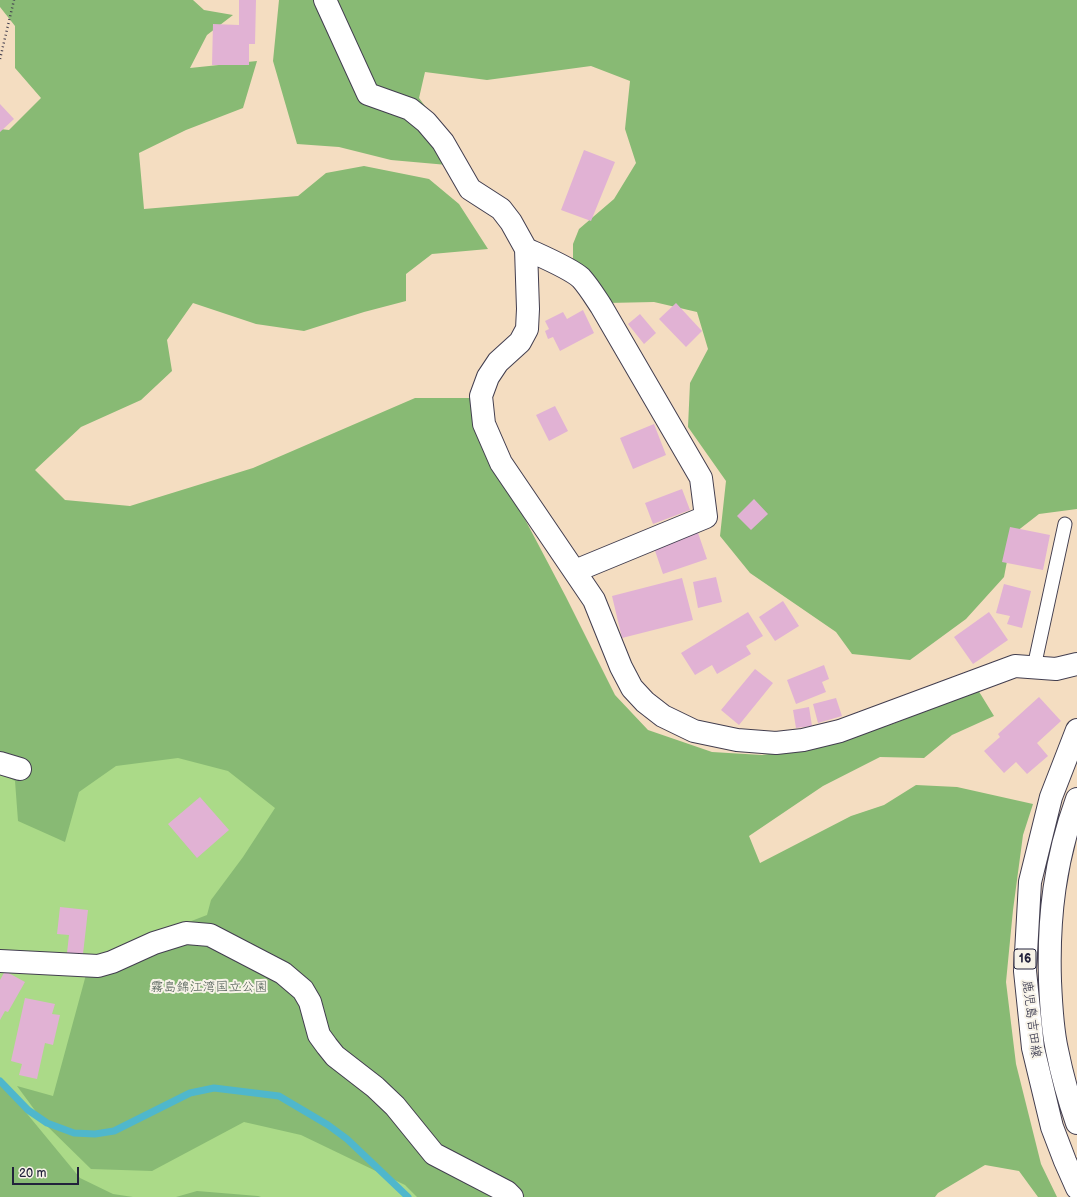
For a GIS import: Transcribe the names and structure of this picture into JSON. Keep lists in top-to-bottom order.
{
  "streets": {
    "street": ["16", "鹿児島吉田線"]
  },
  "parks": ["霧島錦江湾国立公園"],
  "scale_bar": "20 m"
}
